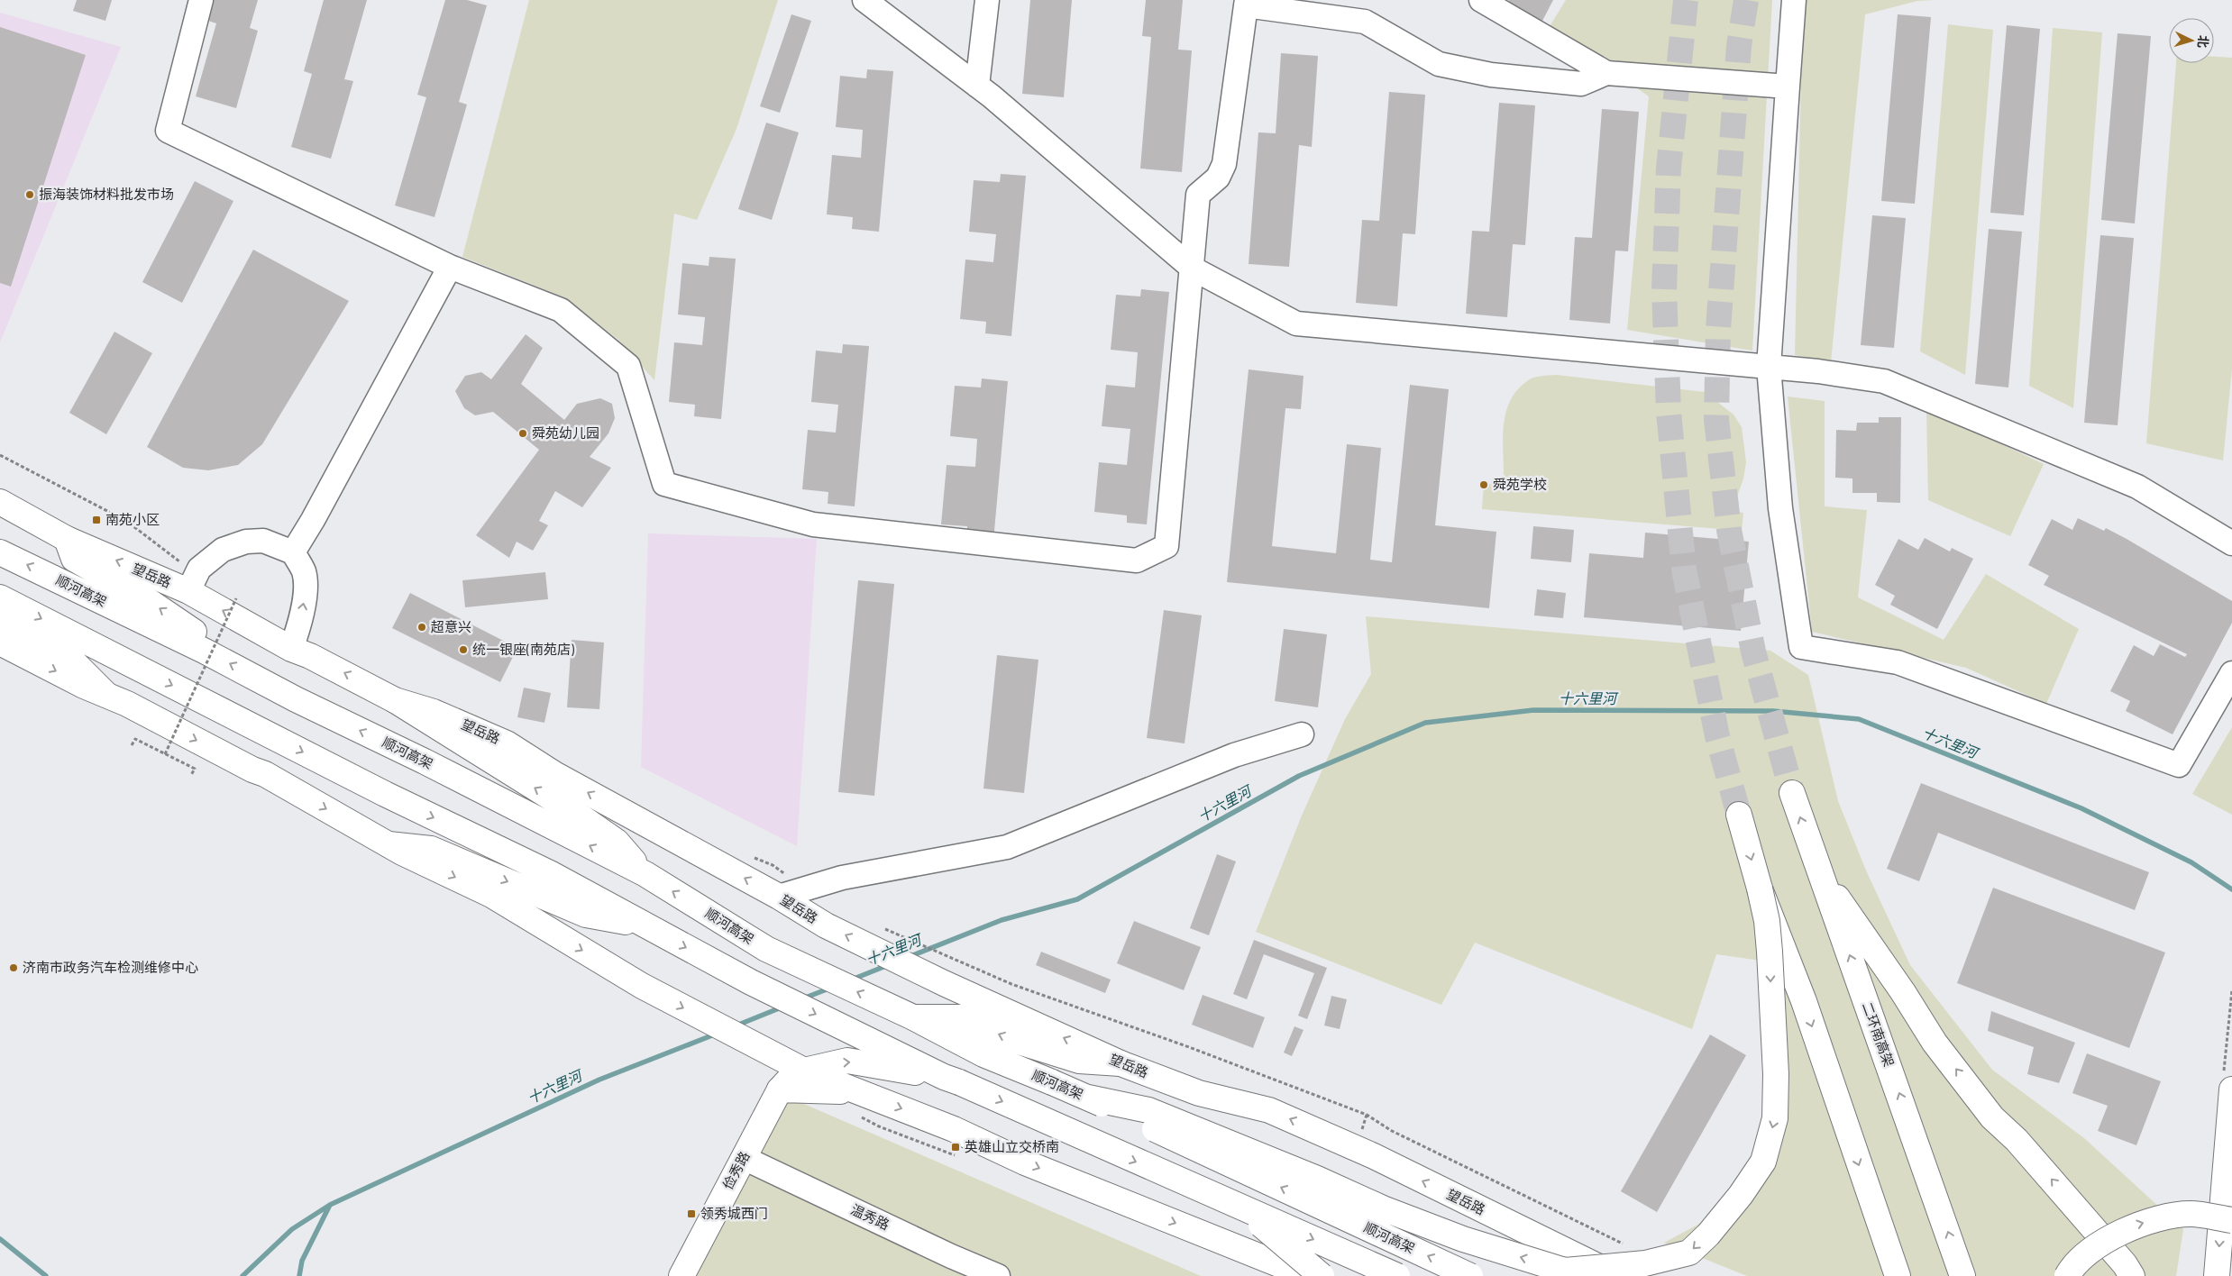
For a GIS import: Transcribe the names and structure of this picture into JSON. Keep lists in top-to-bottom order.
{
  "streets": {
    "main road": [
      "望岳路",
      "顺河高架",
      "二环南高架",
      "俭秀路"
    ],
    "street": ["温秀路"]
  },
  "crossings": [
    ["俭秀路", "温秀路"]
  ],
  "water": ["十六里河"],
  "places": {
    "other": [
      "振海装饰材料批发市场",
      "舜苑幼儿园",
      "舜苑学校",
      "超意兴",
      "统一银座(南苑店)",
      "济南市政务汽车检测维修中心"
    ],
    "transit": ["南苑小区", "英雄山立交桥南", "领秀城西门"]
  },
  "north": "right"
}
